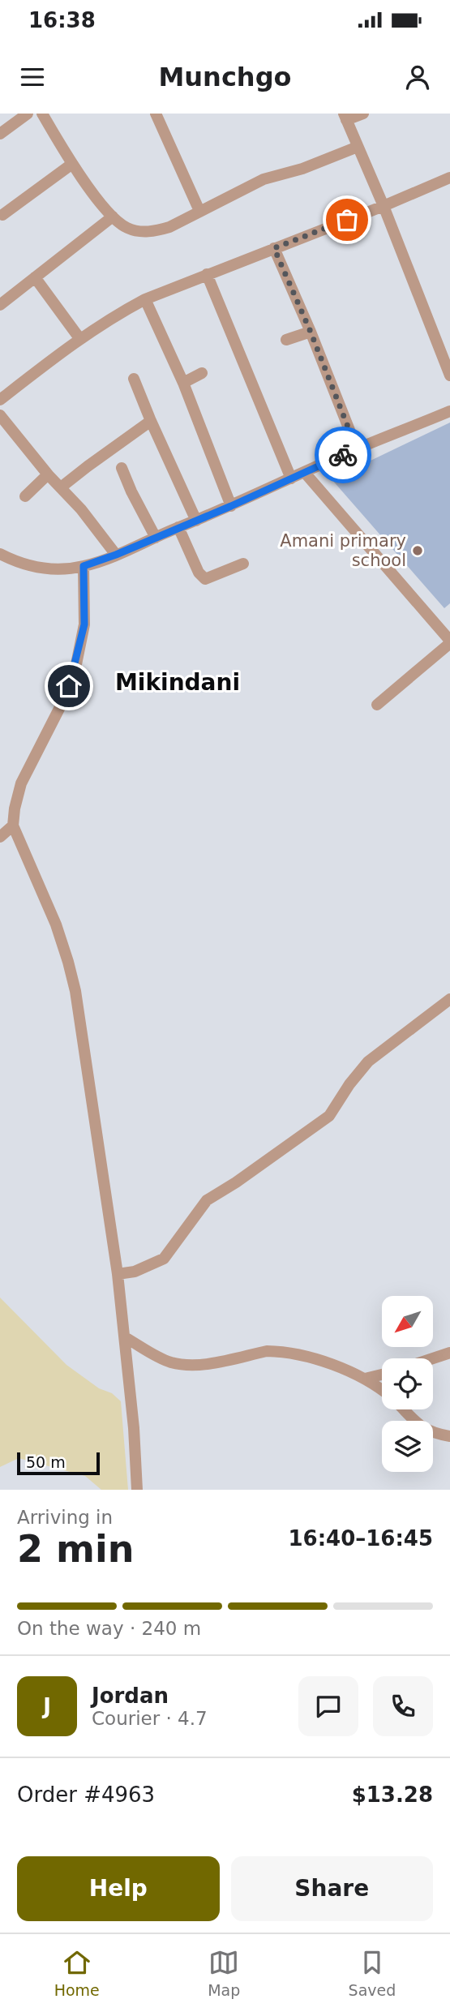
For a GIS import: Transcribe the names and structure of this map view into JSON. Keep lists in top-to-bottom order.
{
  "districts": ["Mikindani"],
  "places": ["Amani primary school"],
  "scale_bar": "50 m",
  "north": "bottom left",
  "page": {
    "status": "16:38",
    "header": "Munchgo",
    "scale": "50 m",
    "heading": ["2 min", "Arriving in", "16:40–16:45"],
    "panel": [
      "Jordan",
      "Courier · 4.7",
      "Order #4963",
      "$13.28"
    ],
    "bar": "On the way · 240 m",
    "round": "J",
    "buttons": ["Help", "Share"],
    "tabs": ["Home", "Map", "Saved"]
  }
}
